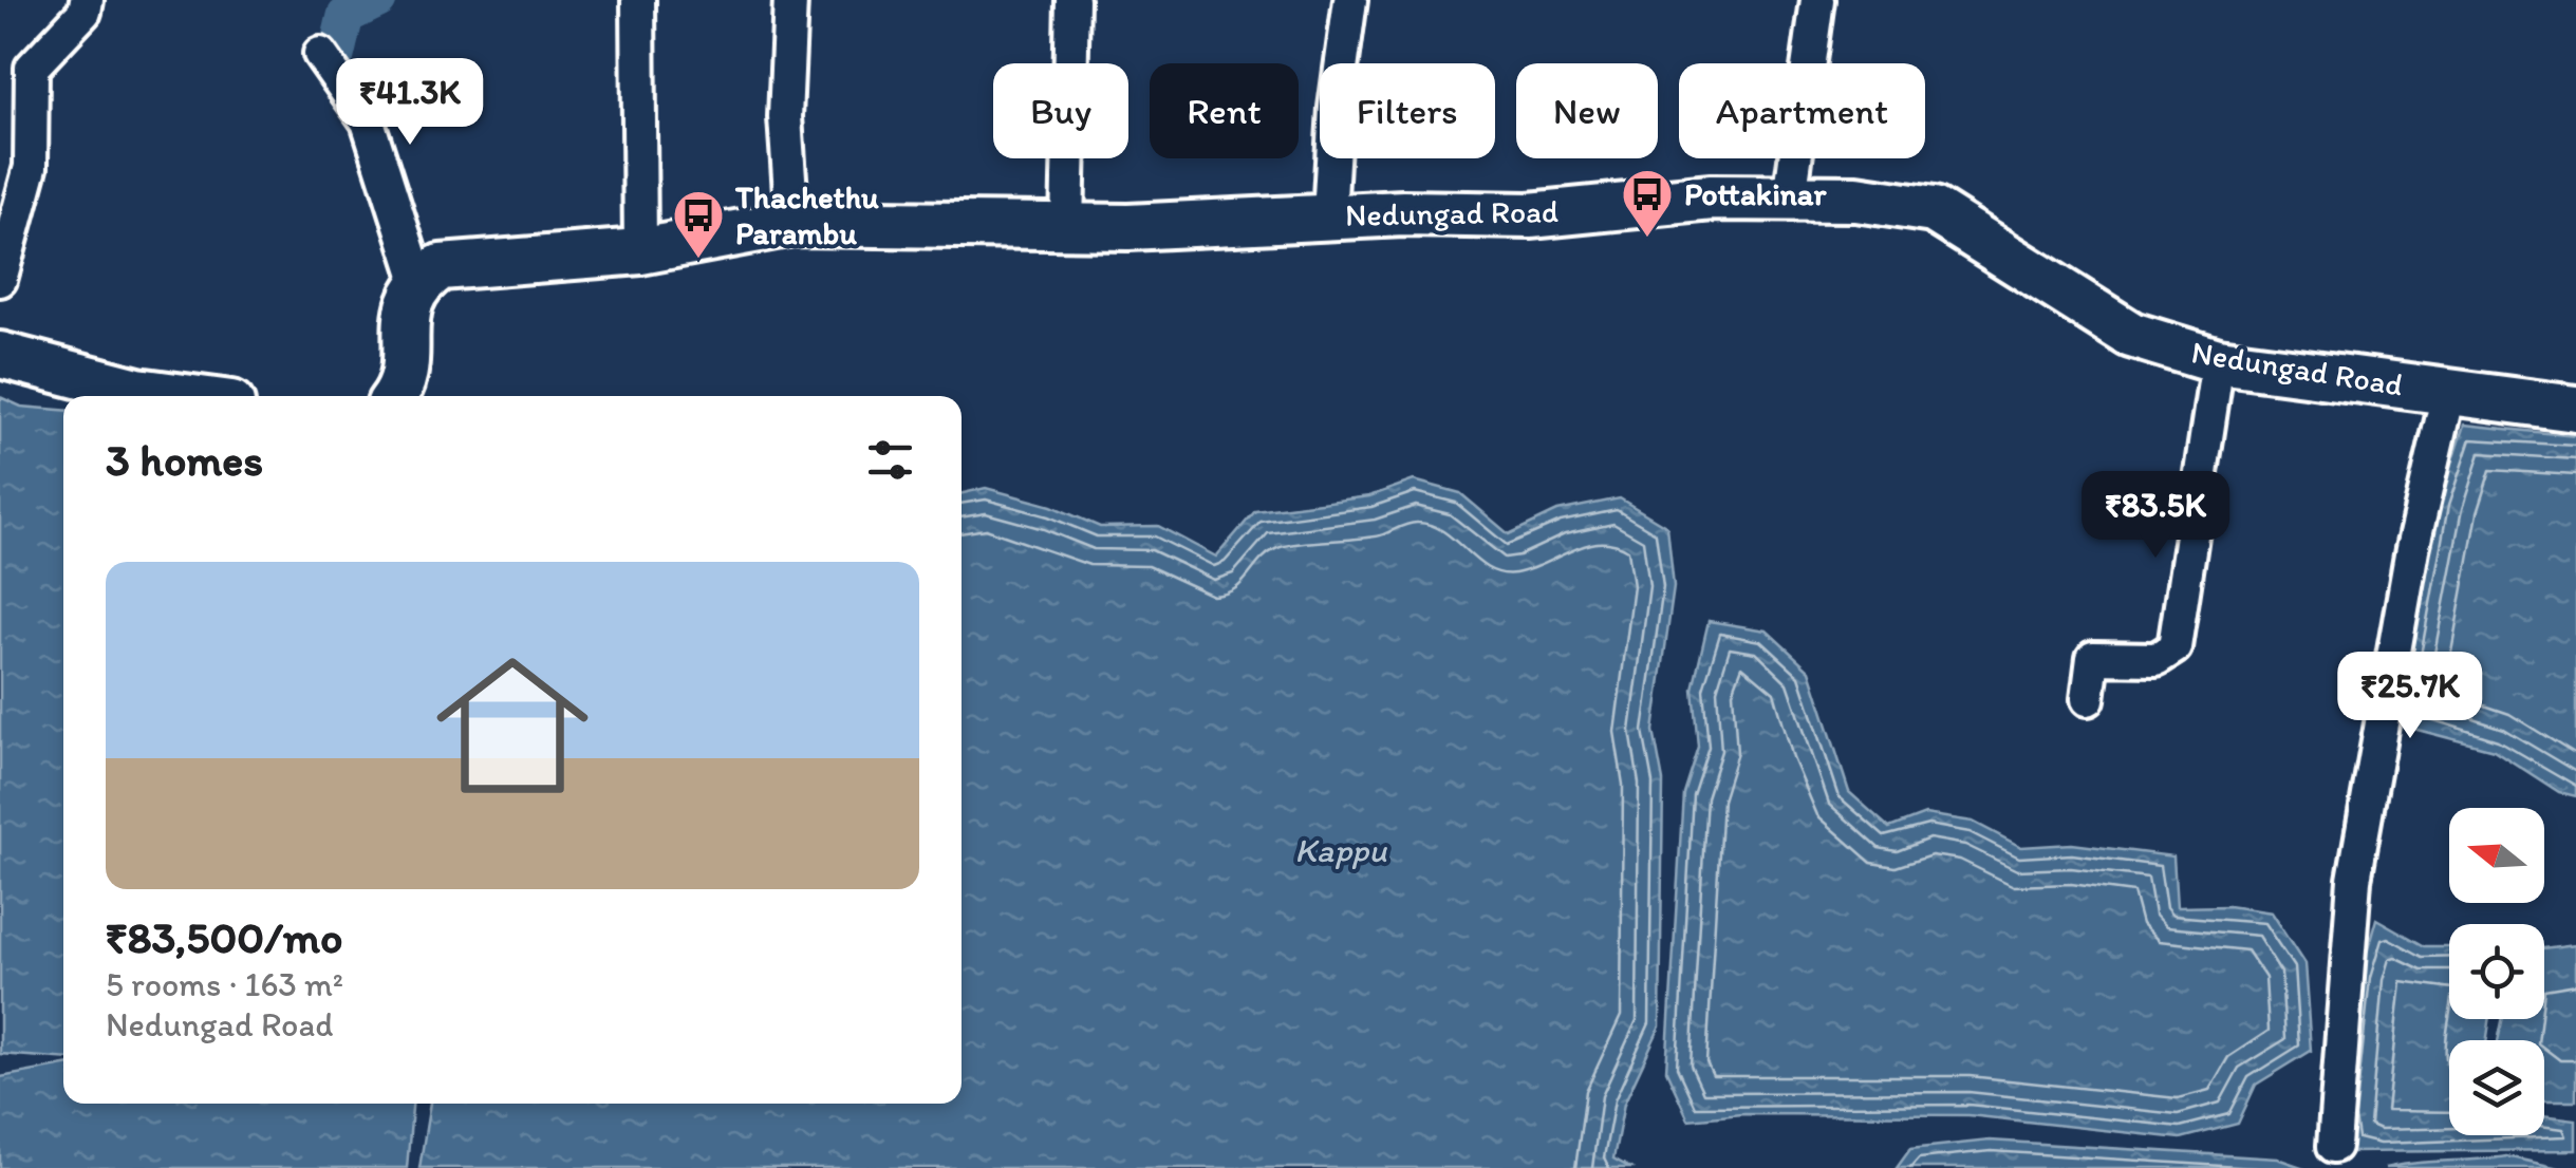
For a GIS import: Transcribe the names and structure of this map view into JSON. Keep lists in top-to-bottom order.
{
  "streets": {
    "main road": ["Nedungad Road"]
  },
  "water": ["Kappu"],
  "places": {
    "bus stop": ["Pottakinar", "Thachethu Parambu"]
  },
  "north": "left",
  "page": {
    "price": ["₹41.3K", "₹83.5K", "₹25.7K"],
    "chip": [
      "Buy",
      "Rent",
      "Filters",
      "New",
      "Apartment"
    ],
    "heading": "3 homes",
    "list": [
      {
        "name": "₹83,500/mo",
        "note": "5 rooms · 163 m² · Nedungad Road"
      }
    ]
  }
}
